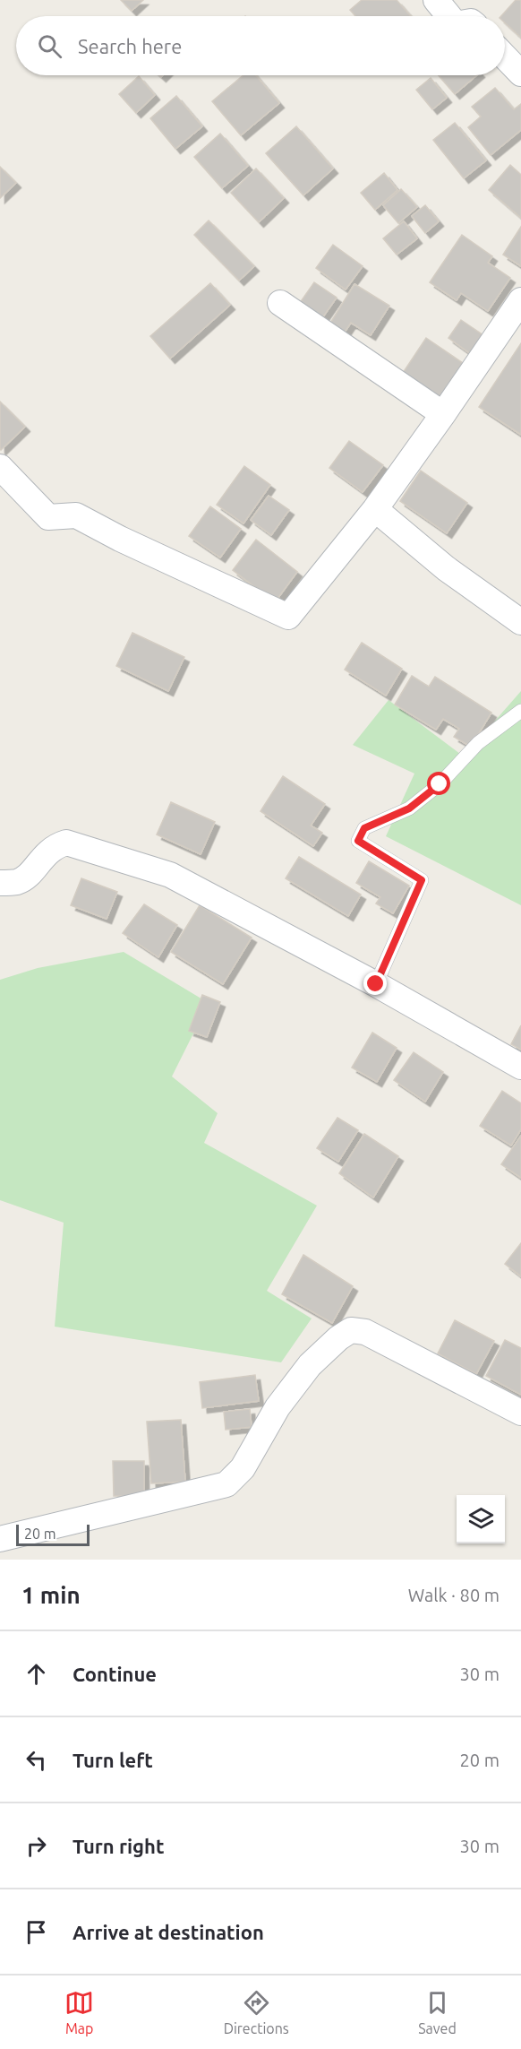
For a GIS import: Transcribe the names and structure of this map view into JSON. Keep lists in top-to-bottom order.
{
  "scale_bar": "20 m",
  "page": {
    "search": "Search here",
    "scale": "20 m",
    "heading": ["1 min", "Walk · 80 m"],
    "list": [
      ["Continue", "30 m"],
      ["Turn left", "20 m"],
      ["Turn right", "30 m"],
      "Arrive at destination"
    ],
    "nav": ["Map", "Directions", "Saved"]
  }
}
